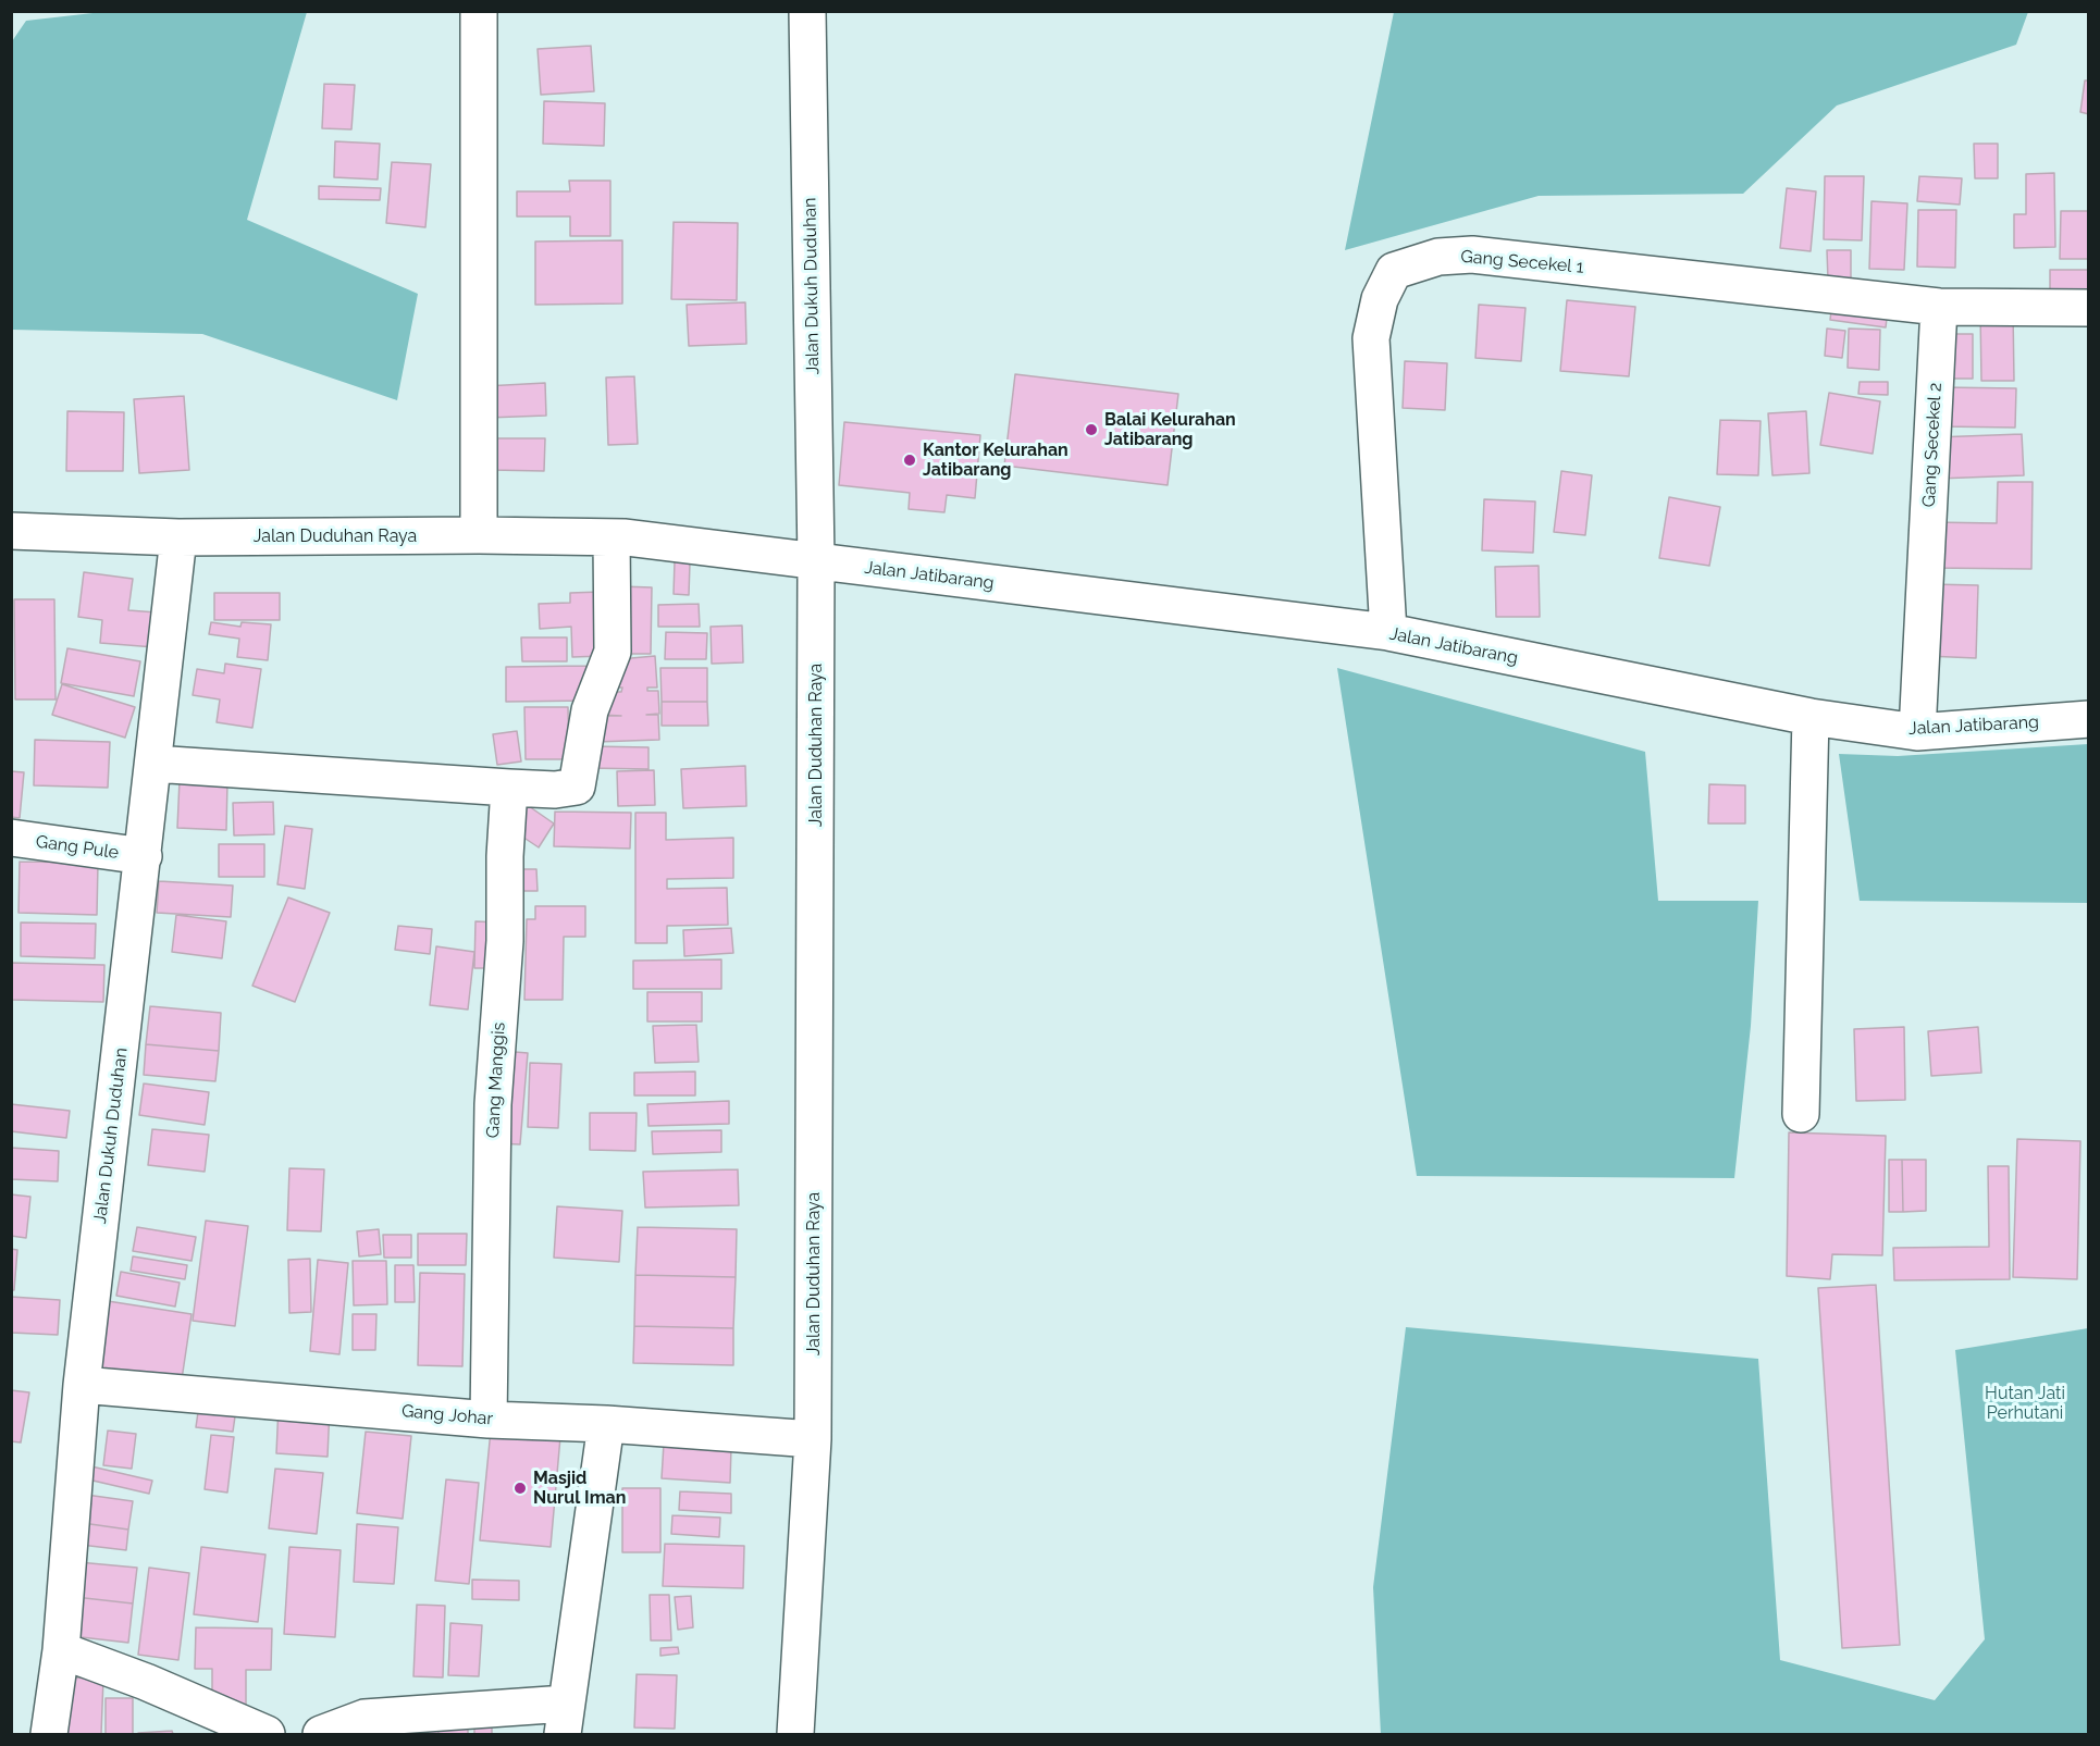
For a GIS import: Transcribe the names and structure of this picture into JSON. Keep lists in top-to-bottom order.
{
  "streets": {
    "street": [
      "Gang Secekel 1",
      "Jalan Dukuh Duduhan",
      "Gang Secekel 2",
      "Jalan Duduhan Raya",
      "Jalan Jatibarang",
      "Gang Pule",
      "Gang Manggis",
      "Gang Johar"
    ]
  },
  "crossings": [
    ["Gang Secekel 1", "Gang Secekel 2"],
    ["Gang Secekel 1", "Jalan Jatibarang"],
    ["Jalan Dukuh Duduhan", "Jalan Duduhan Raya"],
    ["Jalan Dukuh Duduhan", "Jalan Jatibarang"],
    ["Jalan Dukuh Duduhan", "Gang Pule"],
    ["Jalan Dukuh Duduhan", "Gang Johar"],
    ["Gang Secekel 2", "Jalan Jatibarang"],
    ["Jalan Duduhan Raya", "Jalan Jatibarang"],
    ["Jalan Duduhan Raya", "Gang Johar"],
    ["Gang Manggis", "Gang Johar"]
  ],
  "parks": ["Hutan Jati Perhutani"],
  "places": ["Balai Kelurahan Jatibarang", "Kantor Kelurahan Jatibarang", "Masjid Nurul Iman"]
}
